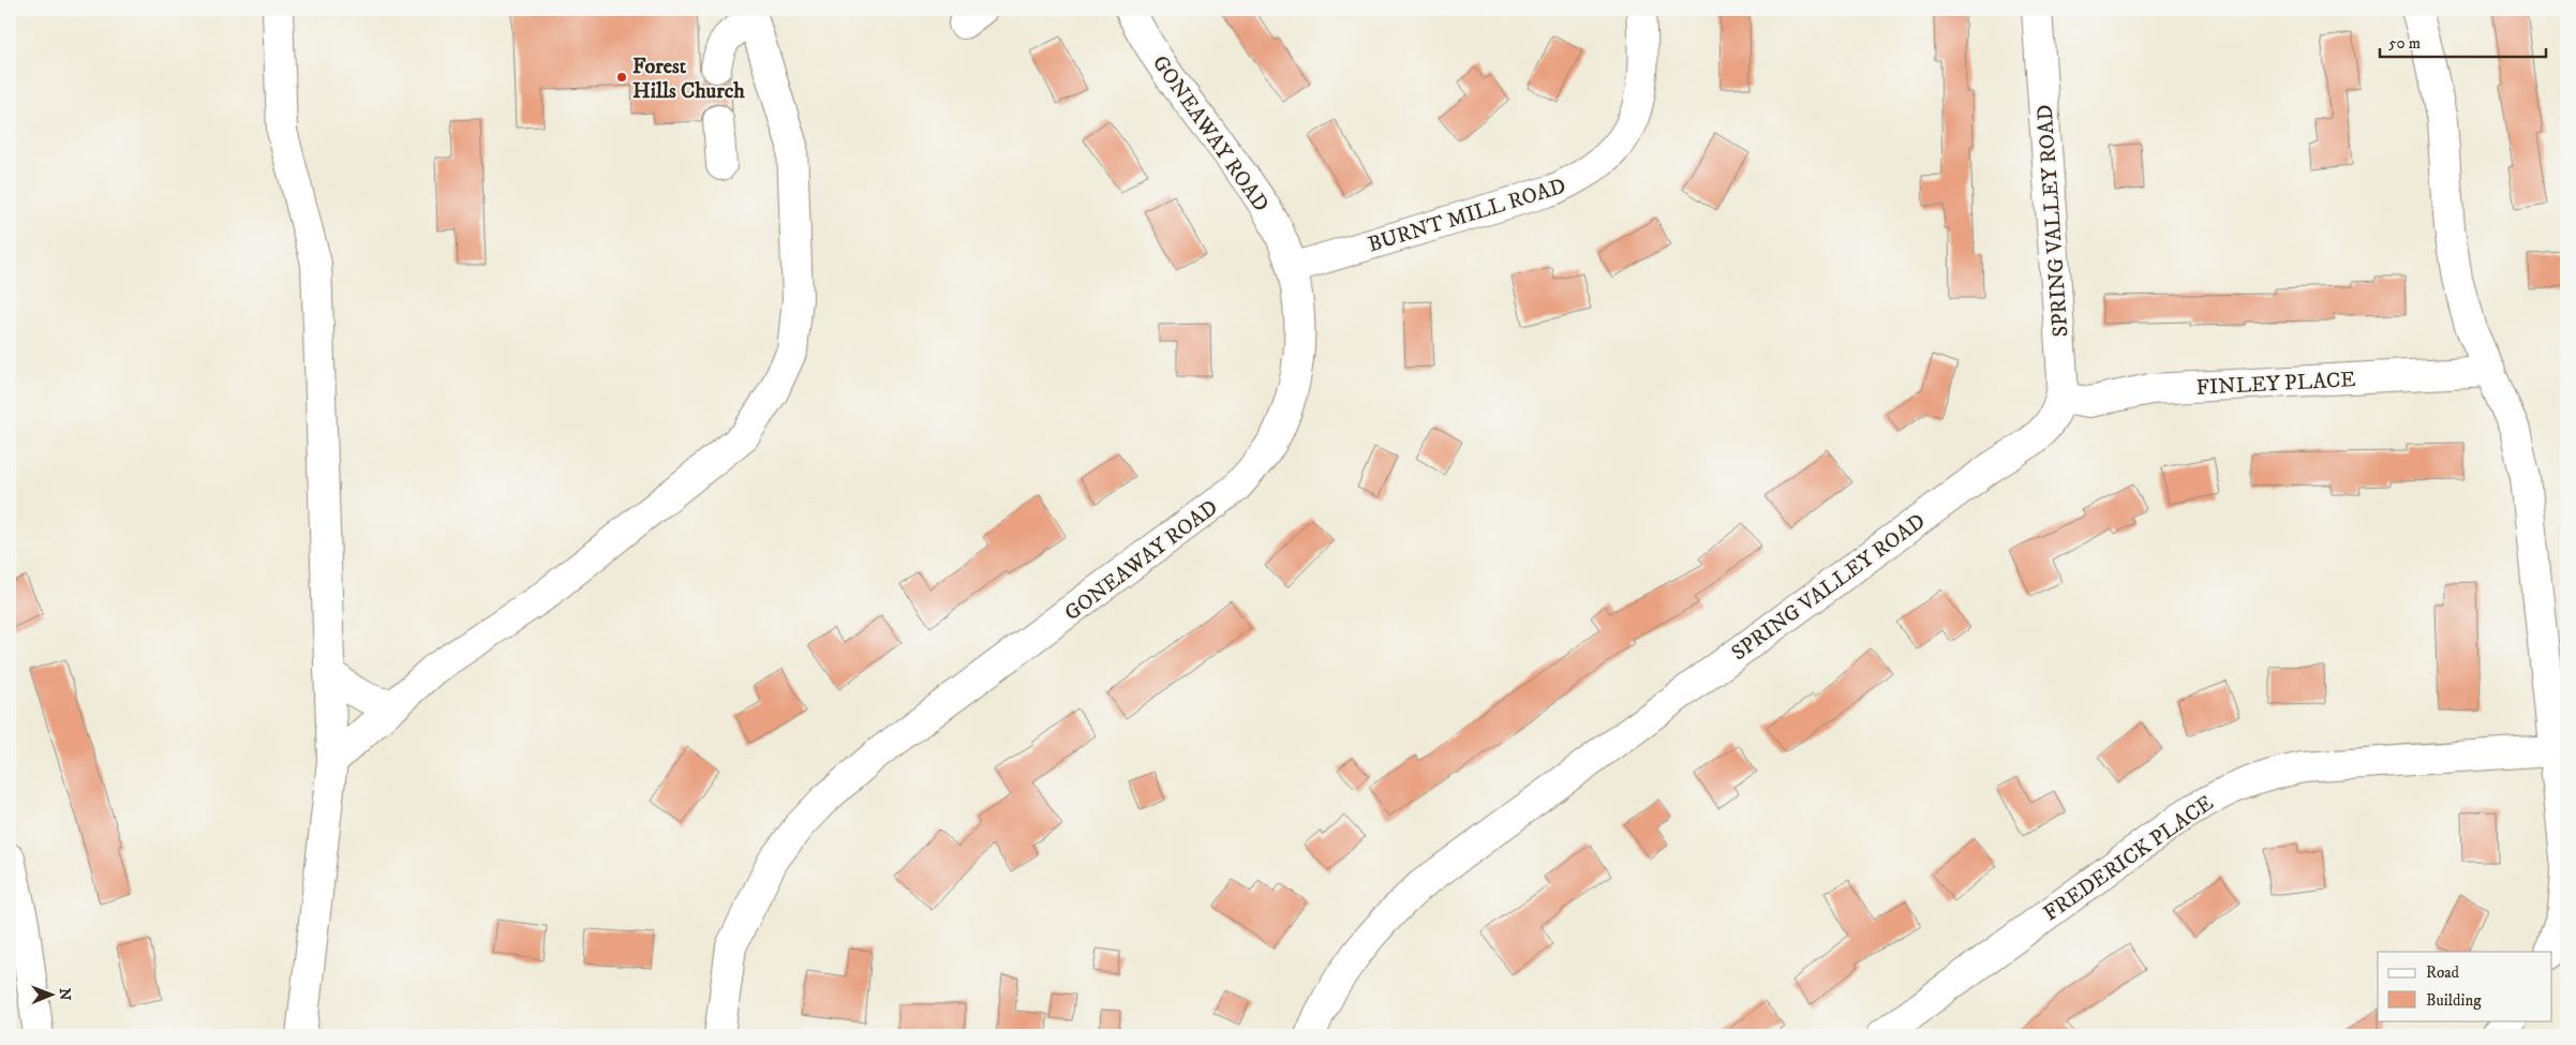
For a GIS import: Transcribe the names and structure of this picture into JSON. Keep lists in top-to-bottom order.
{
  "streets": {
    "street": [
      "GONEAWAY ROAD",
      "BURNT MILL ROAD",
      "SPRING VALLEY ROAD",
      "FINLEY PLACE",
      "FREDERICK PLACE"
    ]
  },
  "crossings": [
    ["GONEAWAY ROAD", "BURNT MILL ROAD"],
    ["SPRING VALLEY ROAD", "FINLEY PLACE"]
  ],
  "places": ["Forest Hills Church"],
  "legend": ["Road", "Building"],
  "scale_bar": "50 m",
  "north": "right"
}
